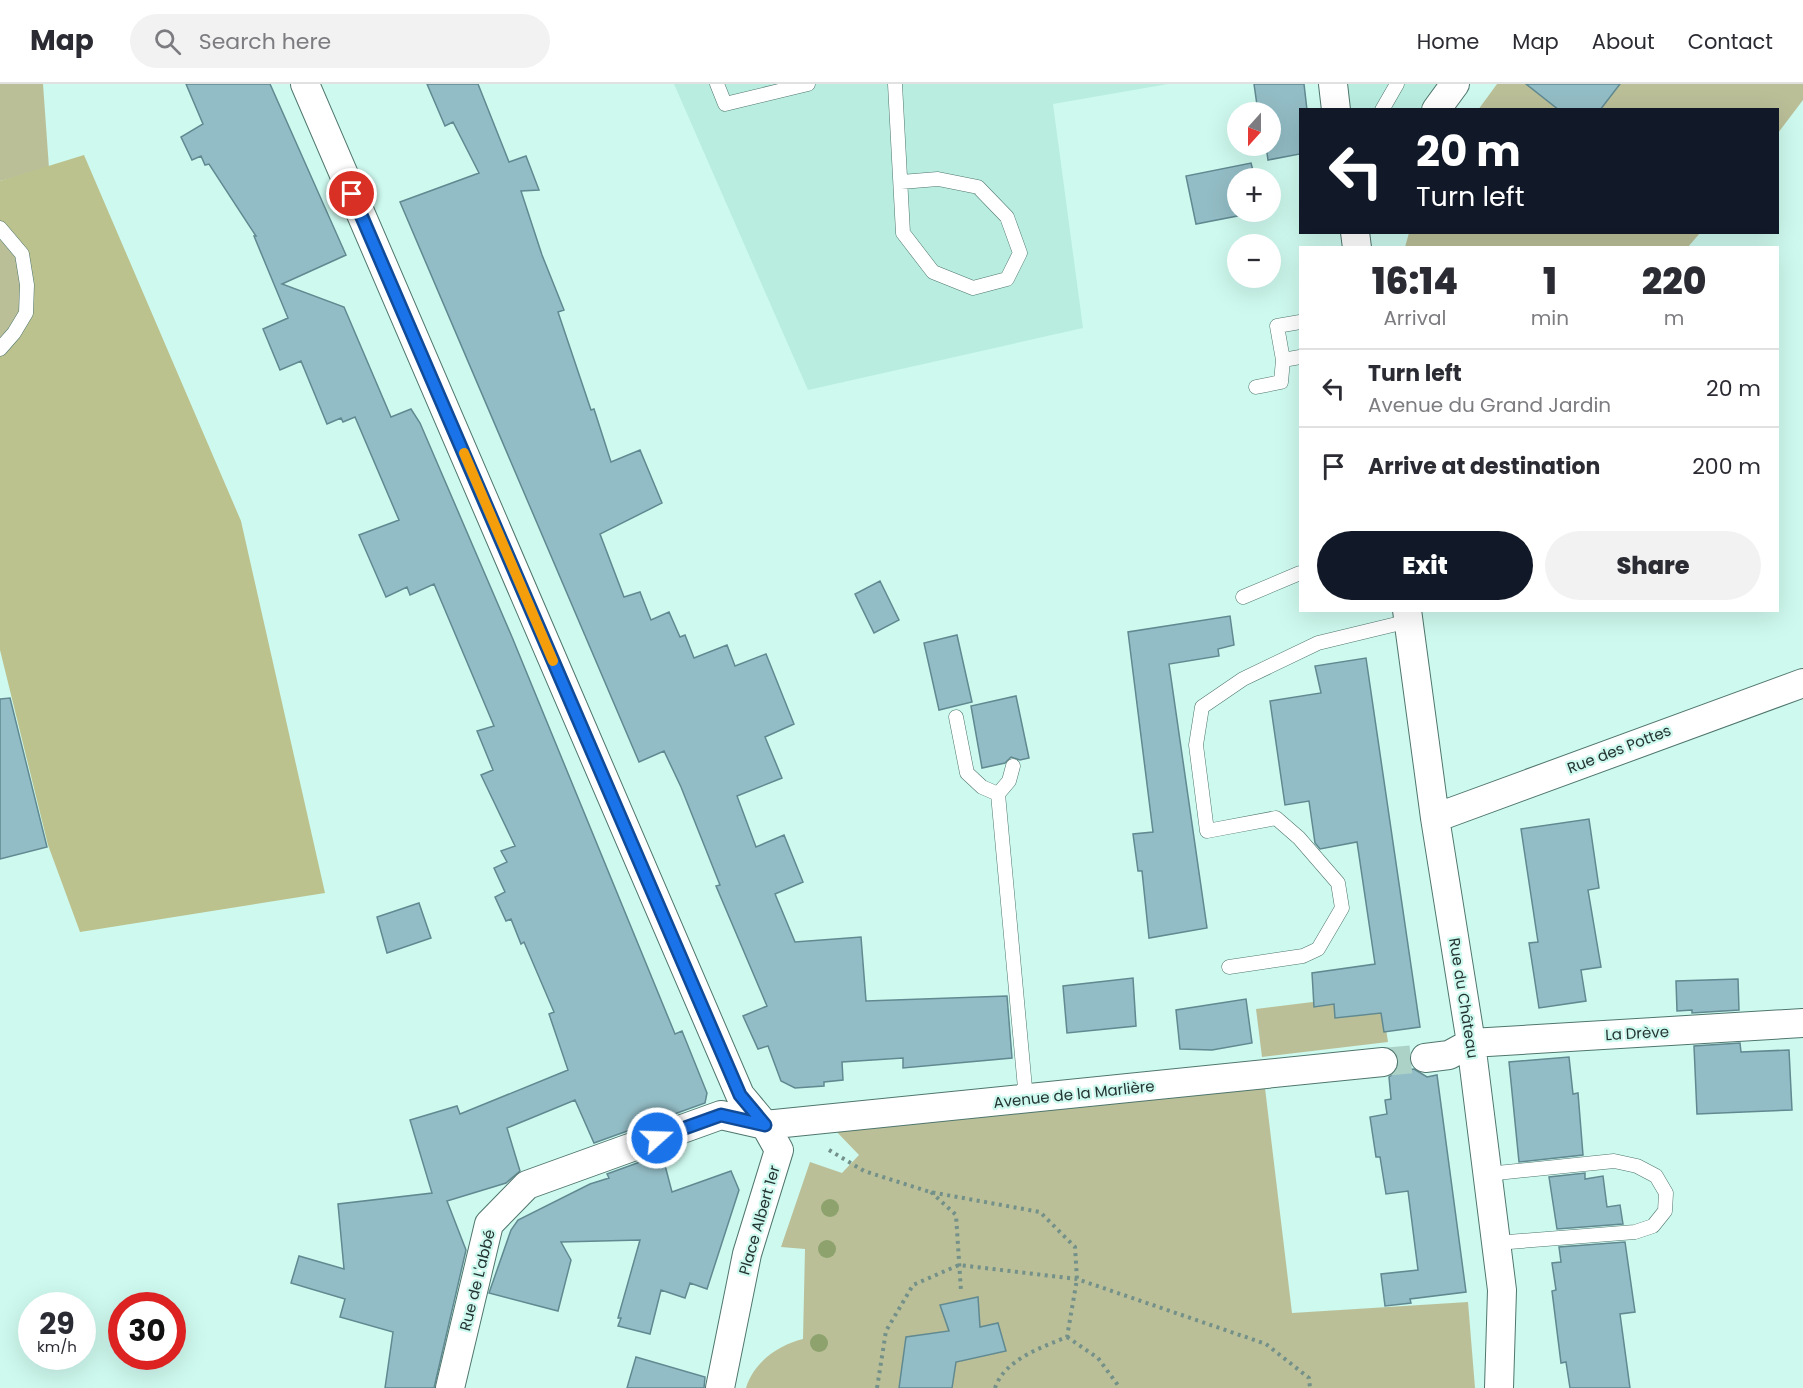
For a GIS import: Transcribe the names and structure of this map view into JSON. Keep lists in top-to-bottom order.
{
  "streets": {
    "street": [
      "Rue des Pottes",
      "Rue du Château",
      "La Drève",
      "Avenue de la Marlière",
      "Place Albert 1er",
      "Rue de L'abbé"
    ]
  },
  "crossings": [
    ["Rue des Pottes", "Rue du Château"],
    ["Rue du Château", "La Drève"],
    ["Avenue de la Marlière", "Place Albert 1er"],
    ["Avenue de la Marlière", "Rue de L'abbé"],
    ["Place Albert 1er", "Rue de L'abbé"]
  ],
  "north": "bottom",
  "page": {
    "header": "Map",
    "search": "Search here",
    "nav": [
      "Home",
      "Map",
      "About",
      "Contact"
    ],
    "map_buttons": ["+", "−"],
    "turn": ["20 m", "Turn left"],
    "eta": [
      "16:14",
      "Arrival",
      "1",
      "min",
      "220",
      "m"
    ],
    "list": [
      {
        "name": "Turn left",
        "note": "Avenue du Grand Jardin",
        "value": "20 m"
      },
      {
        "name": "Arrive at destination",
        "value": "200 m"
      }
    ],
    "buttons": ["Exit", "Share"],
    "speed": "29 km/h",
    "limit": "30"
  }
}
